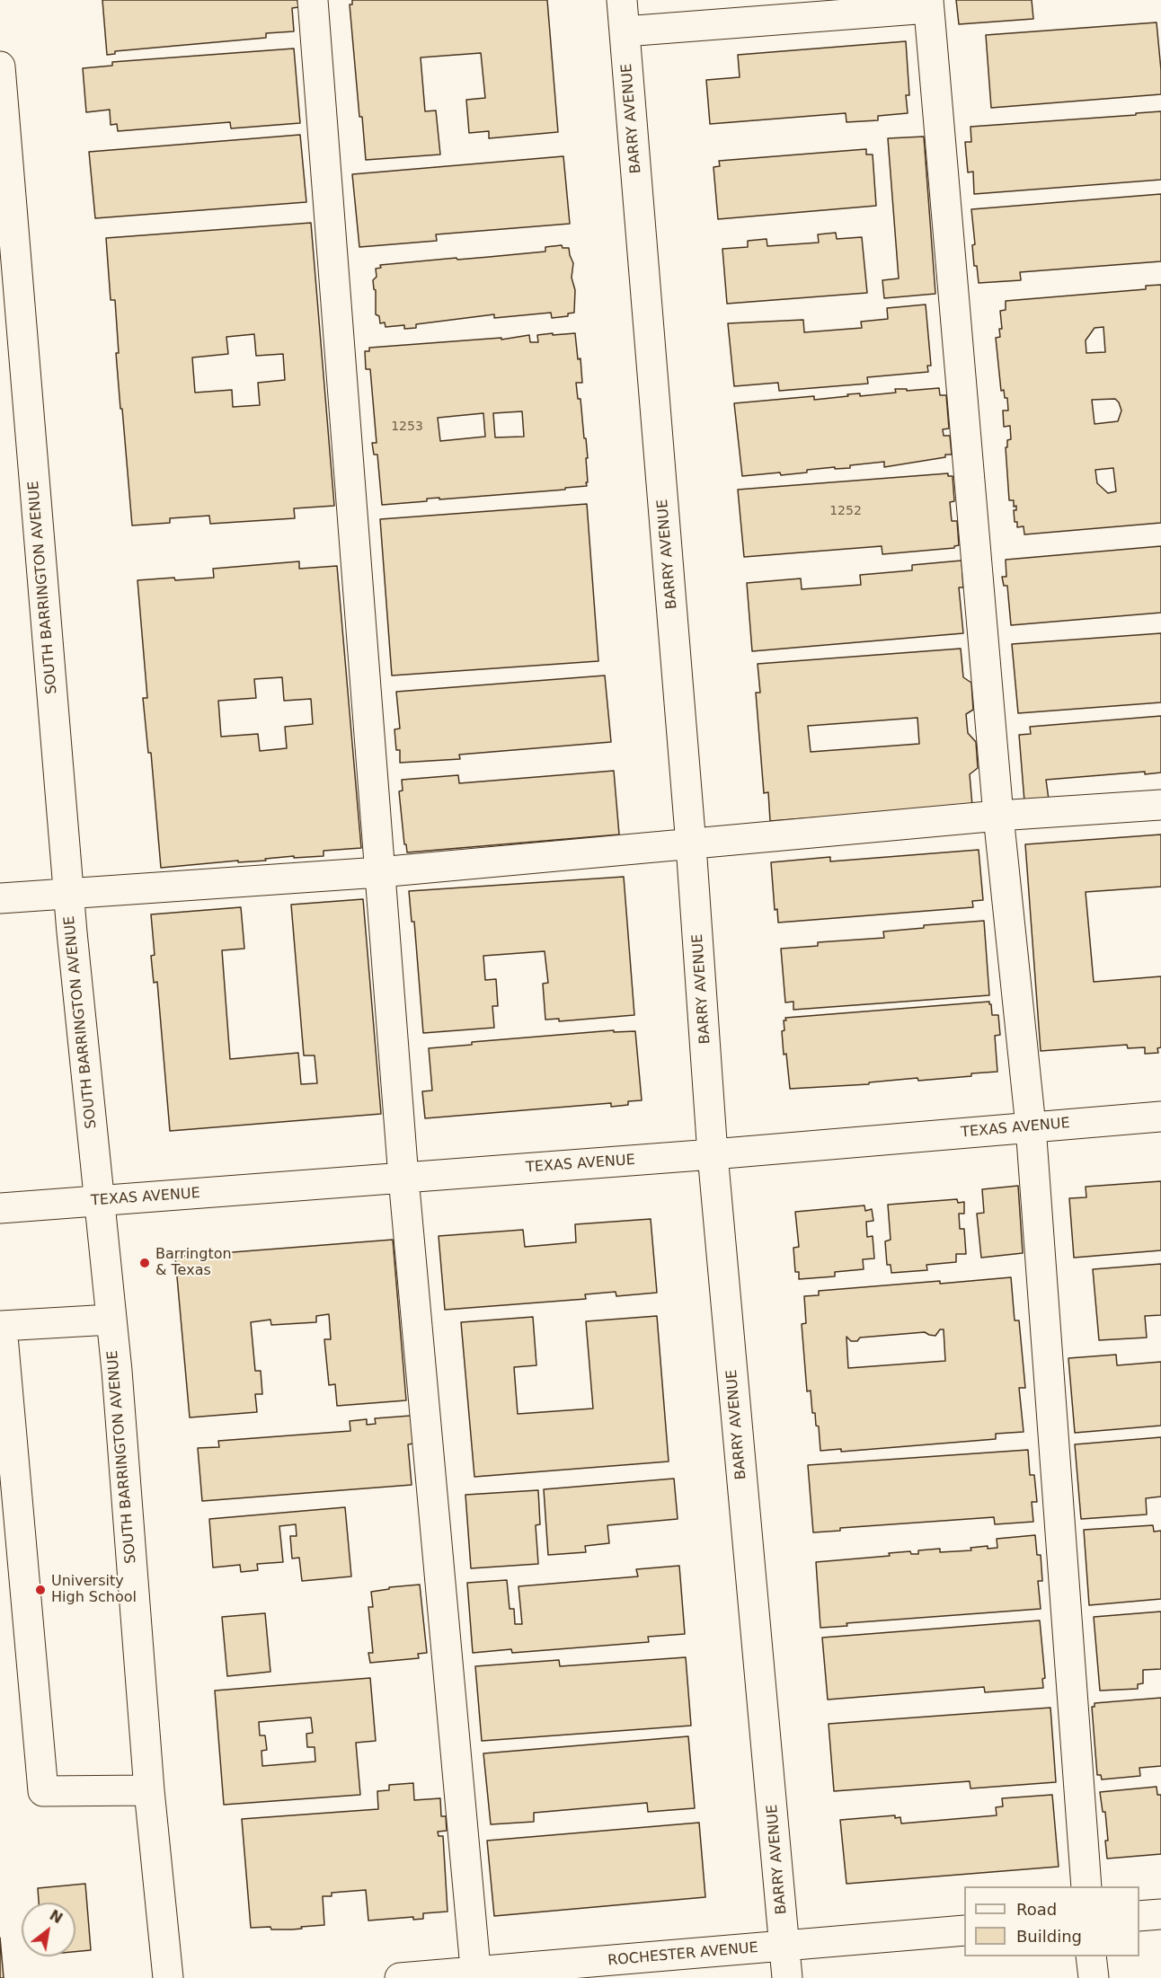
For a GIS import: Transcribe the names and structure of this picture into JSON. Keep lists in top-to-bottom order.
{
  "streets": {
    "street": [
      "BARRY AVENUE",
      "SOUTH BARRINGTON AVENUE",
      "TEXAS AVENUE",
      "ROCHESTER AVENUE"
    ]
  },
  "crossings": [
    ["BARRY AVENUE", "TEXAS AVENUE"],
    ["BARRY AVENUE", "ROCHESTER AVENUE"],
    ["SOUTH BARRINGTON AVENUE", "TEXAS AVENUE"]
  ],
  "places": ["Barrington & Texas", "University High School"],
  "house_numbers": ["1253", "1252"],
  "legend": ["Road", "Building"],
  "north": "top right"
}
